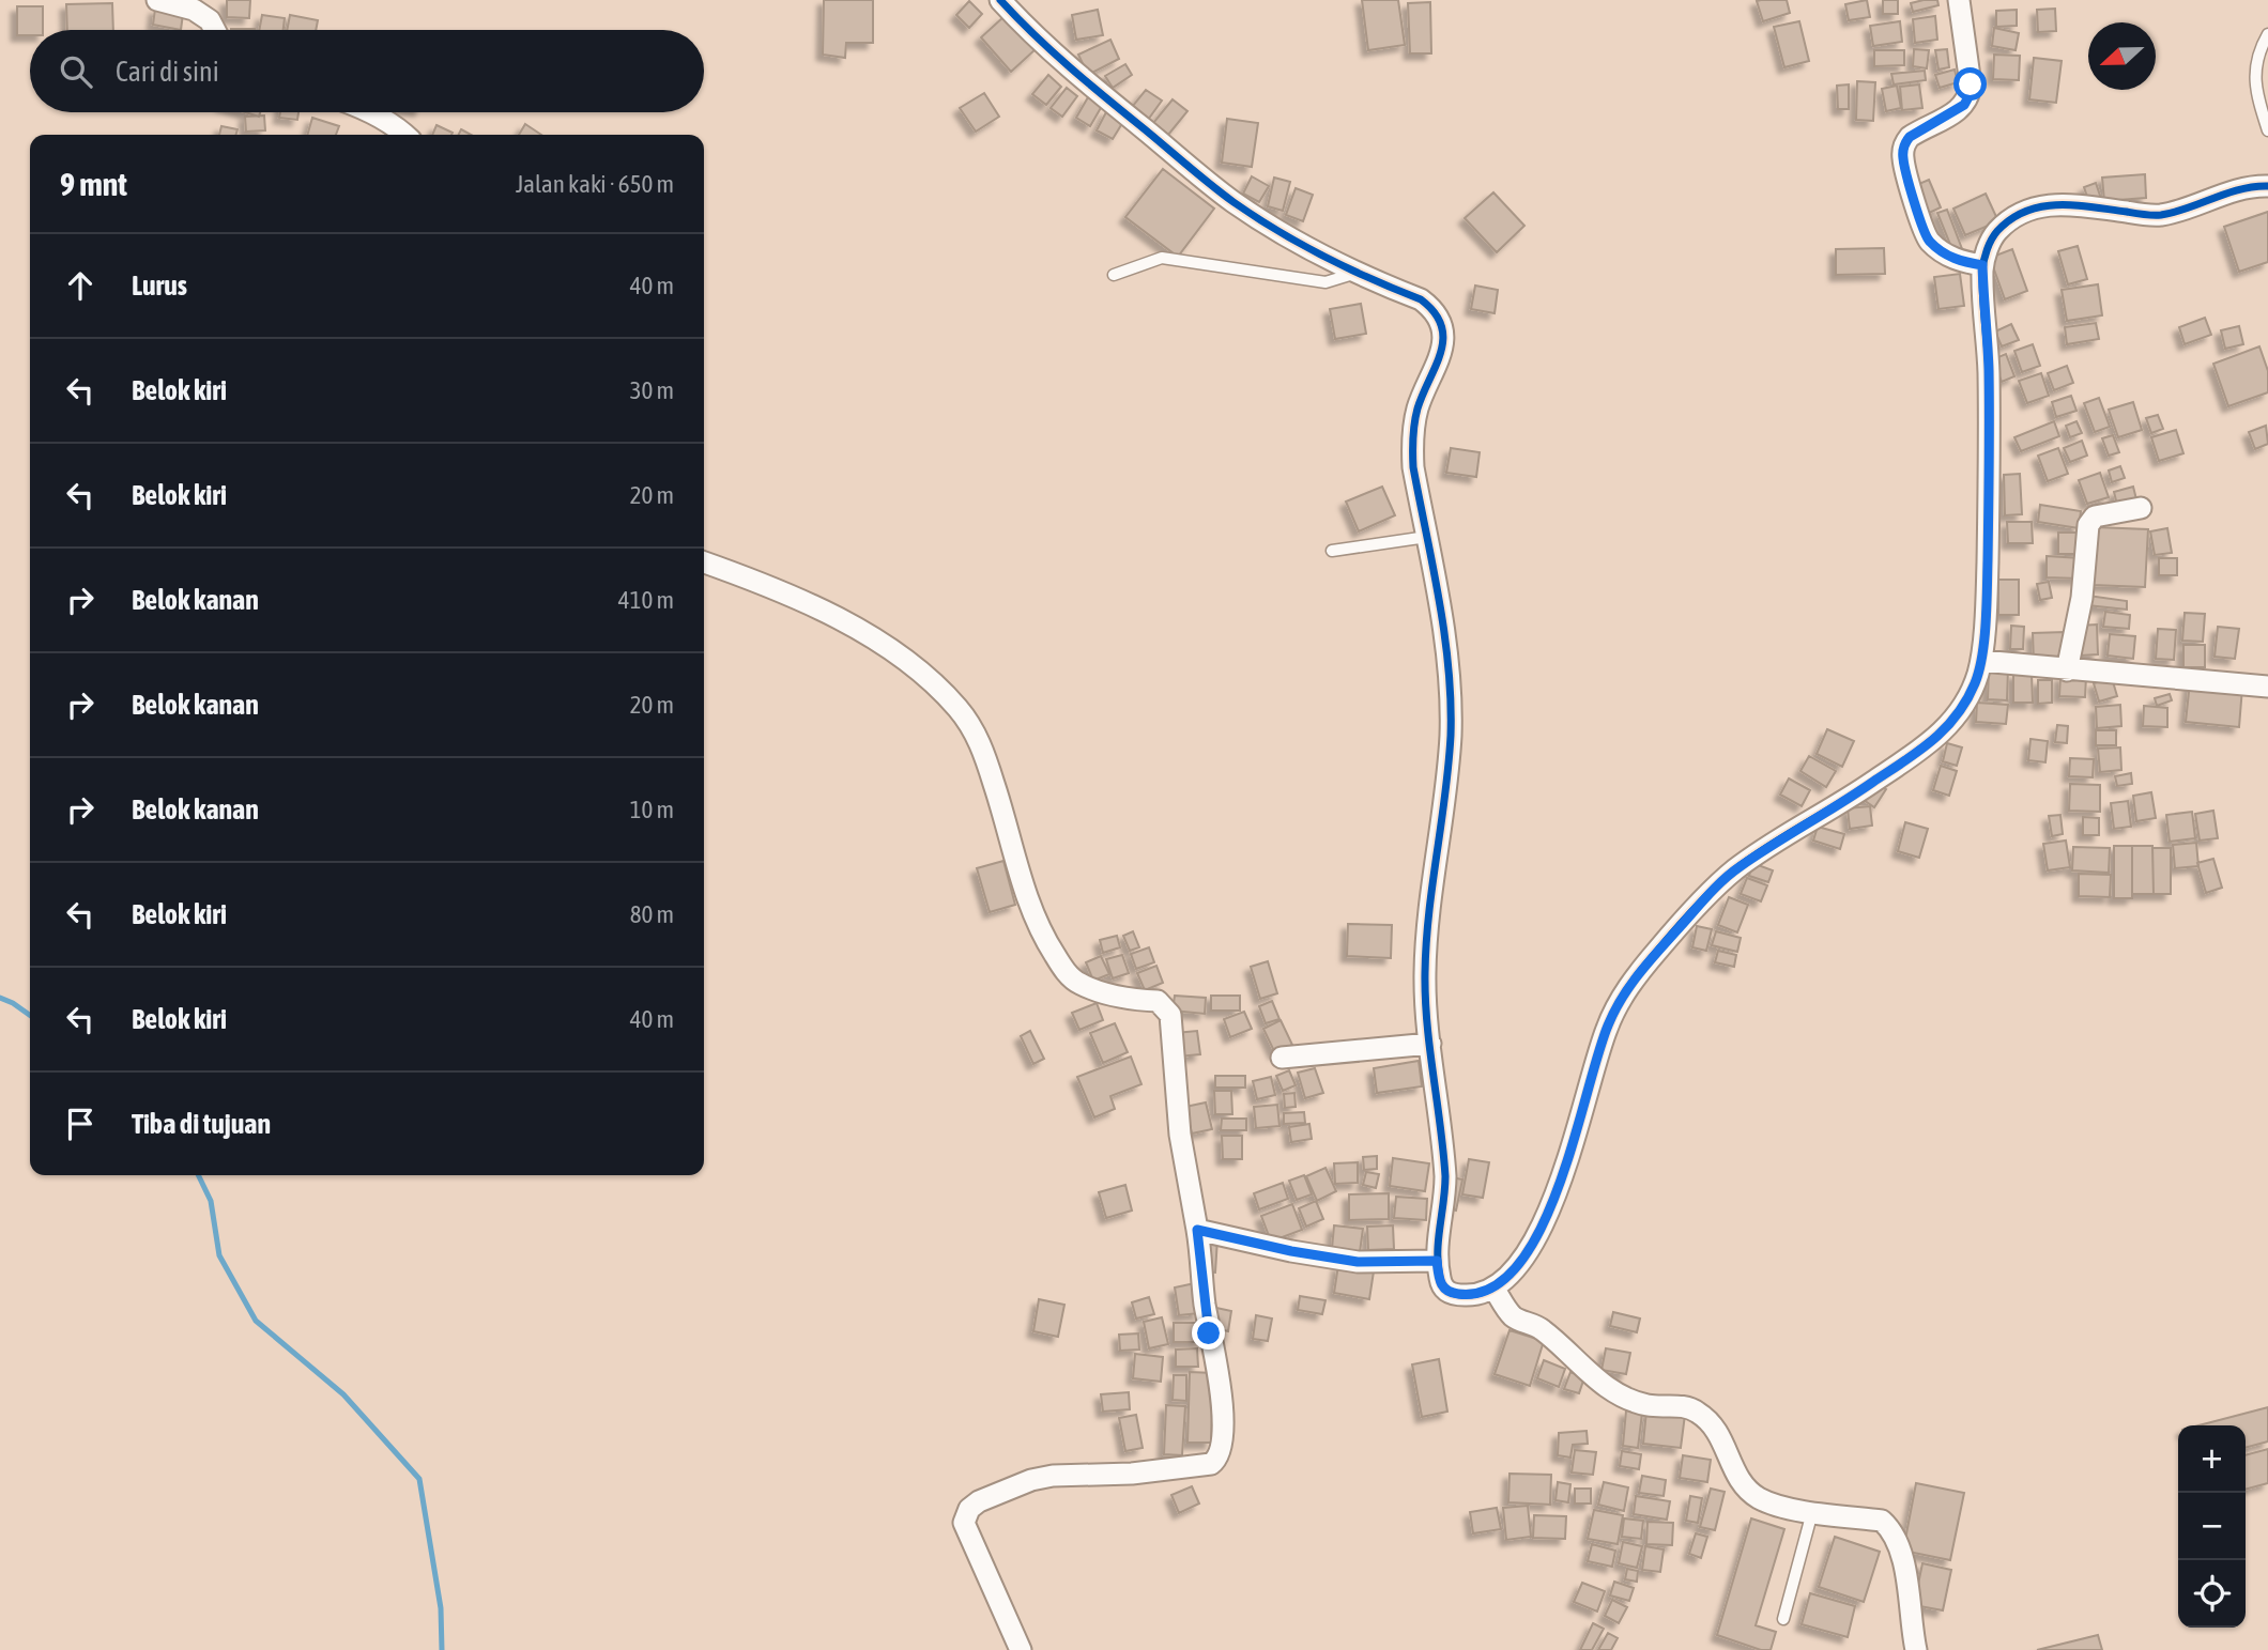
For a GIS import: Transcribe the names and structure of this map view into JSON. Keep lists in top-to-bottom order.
{
  "north": "left",
  "page": {
    "search": "Cari di sini",
    "heading": ["9 mnt", "Jalan kaki · 650 m"],
    "list": [
      ["Lurus", "40 m"],
      ["Belok kiri", "30 m"],
      ["Belok kiri", "20 m"],
      ["Belok kanan", "410 m"],
      ["Belok kanan", "20 m"],
      ["Belok kanan", "10 m"],
      ["Belok kiri", "80 m"],
      ["Belok kiri", "40 m"],
      "Tiba di tujuan"
    ],
    "map_buttons": ["+", "−"]
  }
}
